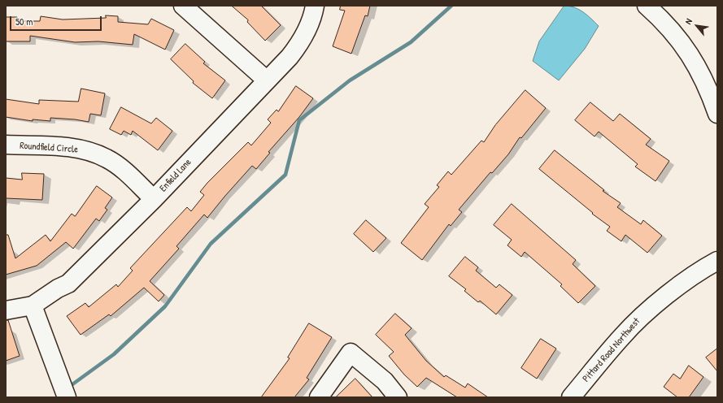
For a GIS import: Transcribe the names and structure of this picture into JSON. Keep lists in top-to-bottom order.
{
  "streets": {
    "street": ["Roundfield Circle", "Enfield Lane", "Pittard Road Northwest"]
  },
  "crossings": [
    ["Roundfield Circle", "Enfield Lane"]
  ],
  "scale_bar": "50 m",
  "north": "top left"
}
